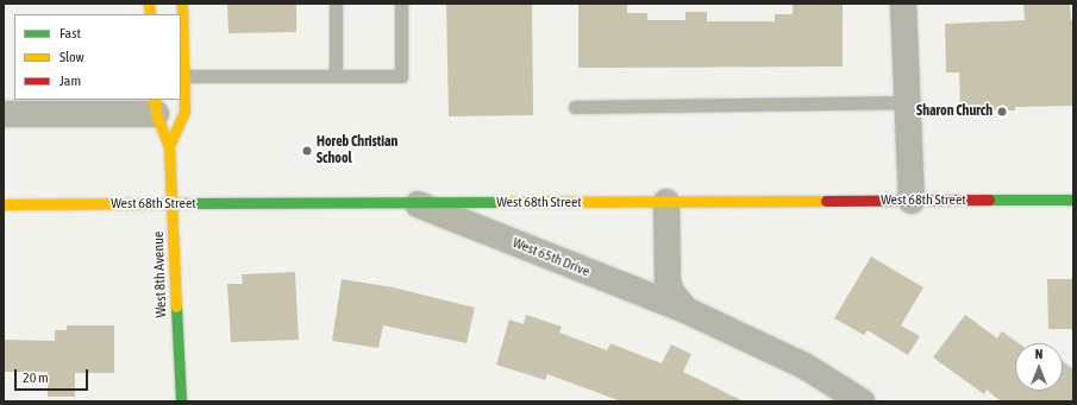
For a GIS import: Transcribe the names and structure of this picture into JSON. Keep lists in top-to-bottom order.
{
  "streets": {
    "main road": ["West 68th Street", "West 8th Avenue"],
    "street": ["West 65th Drive"]
  },
  "crossings": [
    ["West 68th Street", "West 65th Drive"],
    ["West 68th Street", "West 8th Avenue"]
  ],
  "places": ["Sharon Church", "Horeb Christian School"],
  "legend": ["Fast", "Slow", "Jam"],
  "scale_bar": "20 m",
  "north": "top"
}
